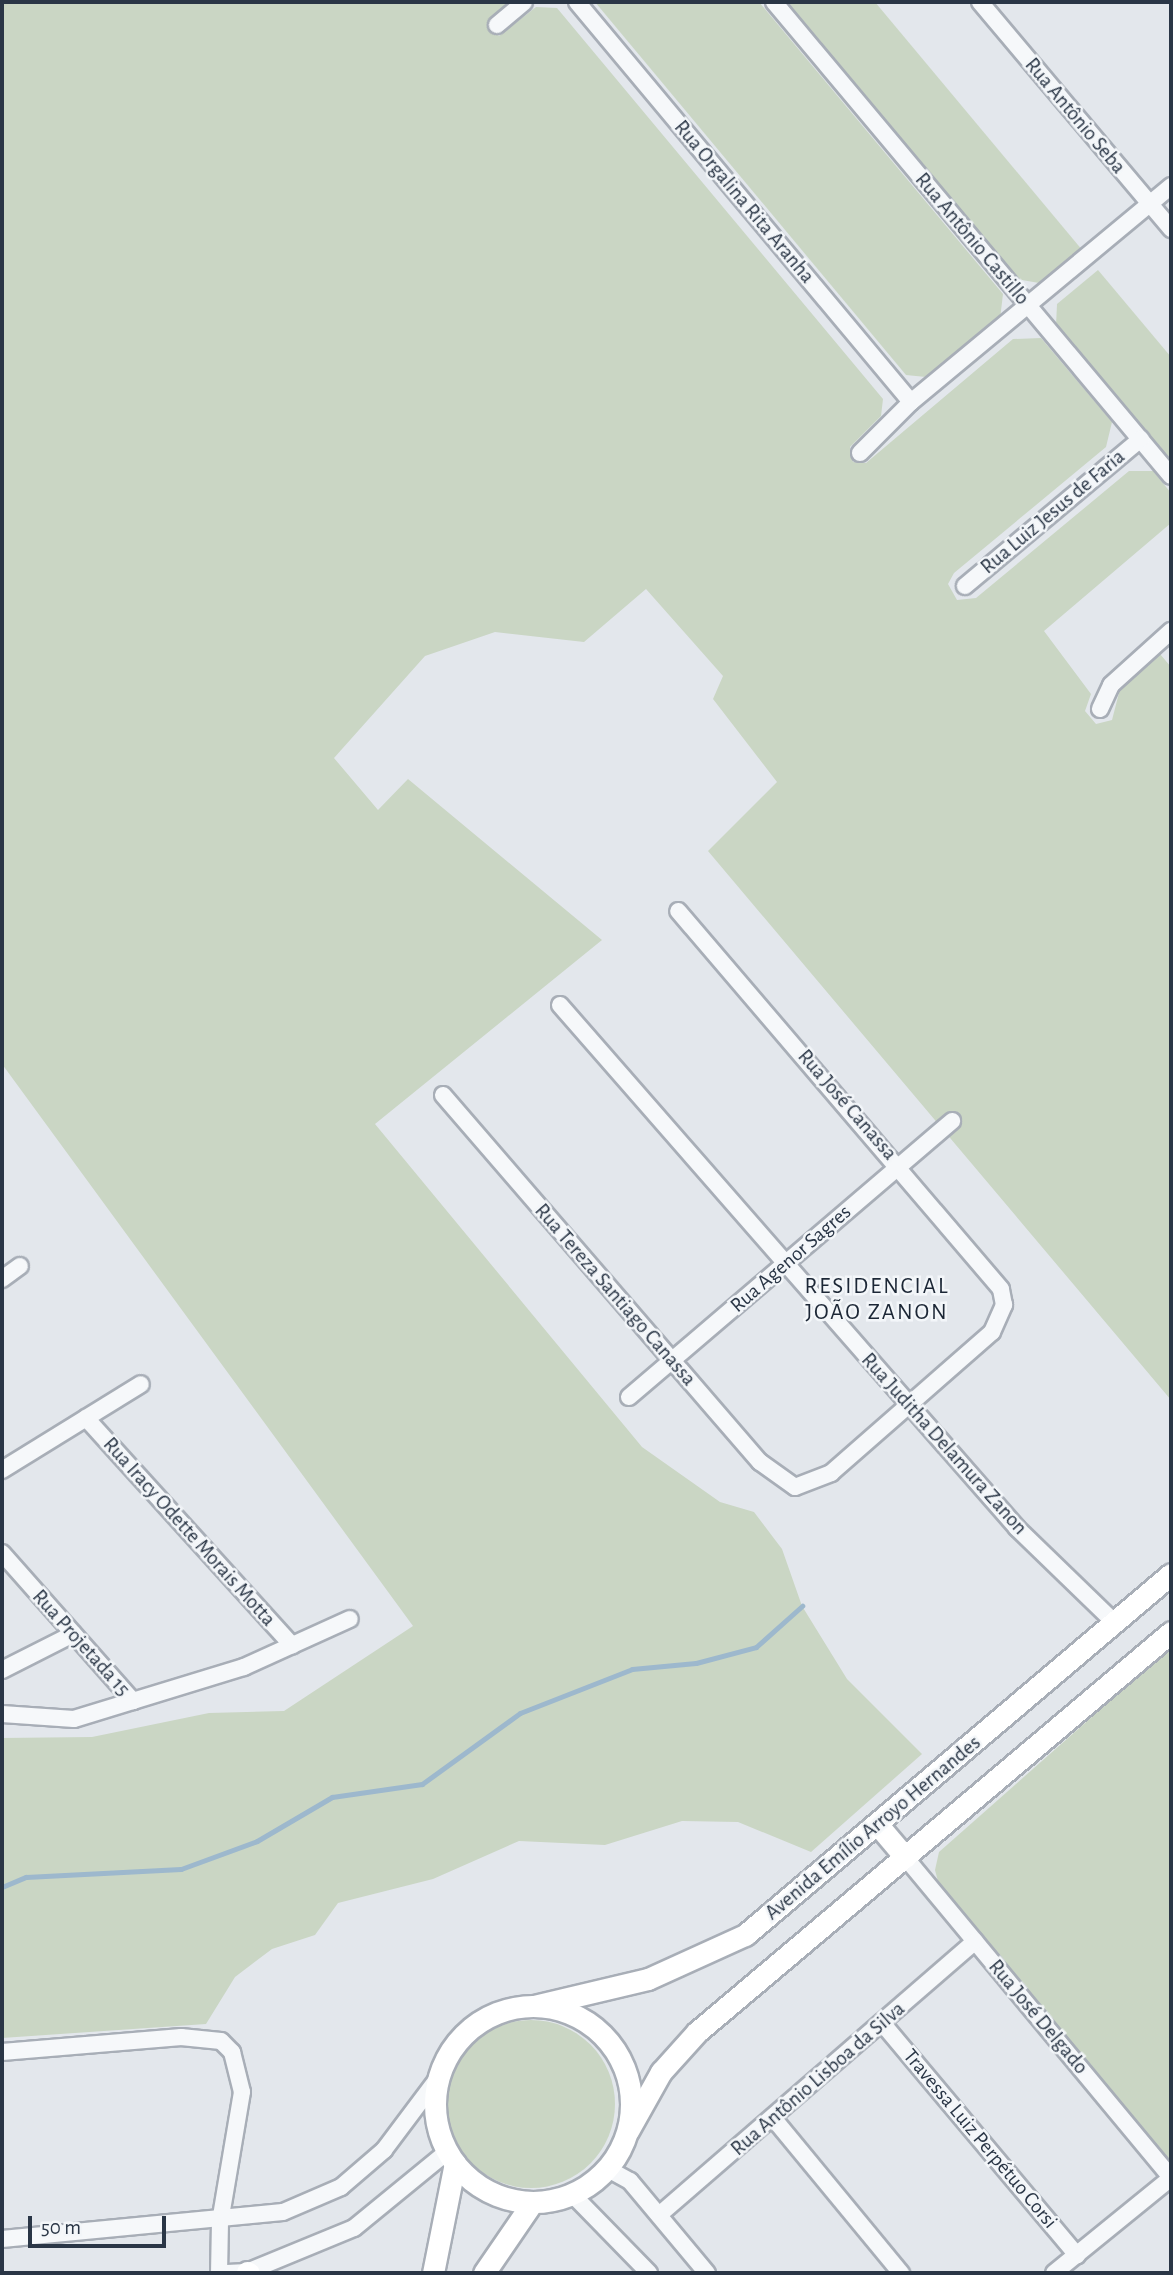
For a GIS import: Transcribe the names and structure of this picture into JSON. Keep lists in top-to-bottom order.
{
  "streets": {
    "main road": ["Avenida Emílio Arroyo Hernandes"],
    "street": [
      "Rua Antônio Seba",
      "Rua Orgalina Rita Aranha",
      "Rua Antônio Castillo",
      "Rua Luiz Jesus de Faria",
      "Rua José Canassa",
      "Rua Agenor Sagres",
      "Rua Tereza Santiago Canassa",
      "Rua Juditha Delamura Zanon",
      "Rua Iracy Odette Morais Motta",
      "Rua Projetada 15",
      "Rua José Delgado",
      "Rua Antônio Lisboa da Silva",
      "Travessa Luiz Perpétuo Corsi"
    ]
  },
  "crossings": [
    ["Rua Antônio Castillo", "Rua Luiz Jesus de Faria"],
    ["Rua José Canassa", "Rua Agenor Sagres"],
    ["Rua José Canassa", "Rua Tereza Santiago Canassa"],
    ["Rua José Canassa", "Rua Juditha Delamura Zanon"],
    ["Rua Agenor Sagres", "Rua Tereza Santiago Canassa"],
    ["Rua Agenor Sagres", "Rua Juditha Delamura Zanon"],
    ["Rua Tereza Santiago Canassa", "Rua Juditha Delamura Zanon"],
    ["Rua Juditha Delamura Zanon", "Avenida Emílio Arroyo Hernandes"],
    ["Avenida Emílio Arroyo Hernandes", "Rua José Delgado"],
    ["Rua José Delgado", "Rua Antônio Lisboa da Silva"],
    ["Rua Antônio Lisboa da Silva", "Travessa Luiz Perpétuo Corsi"]
  ],
  "districts": ["RESIDENCIAL JOÃO ZANON"],
  "scale_bar": "50 m"
}
